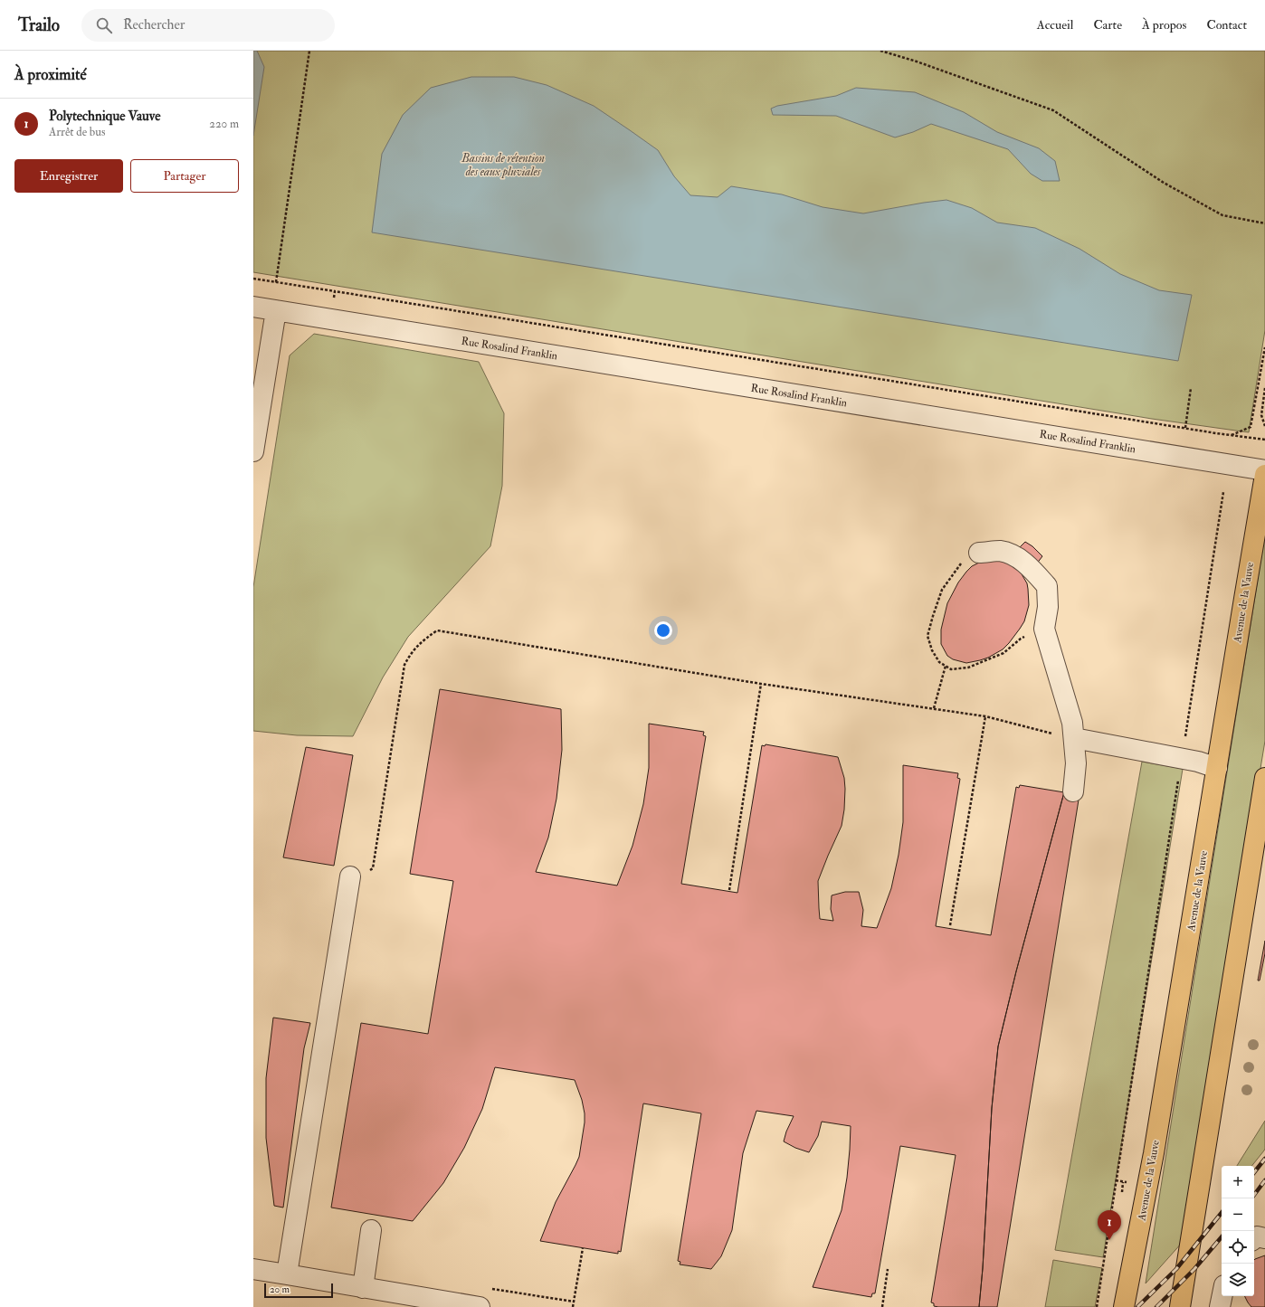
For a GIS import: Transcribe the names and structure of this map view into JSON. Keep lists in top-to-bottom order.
{
  "streets": {
    "main road": ["Avenue de la Vauve"],
    "street": ["Rue Rosalind Franklin"]
  },
  "water": ["Bassins de rétention des eaux pluviales"],
  "scale_bar": "20 m",
  "page": {
    "header": "Trailo",
    "search": "Rechercher",
    "nav": [
      "Accueil",
      "Carte",
      "À propos",
      "Contact"
    ],
    "heading": "À proximité",
    "list": [
      {
        "mark": "1",
        "name": "Polytechnique Vauve",
        "note": "Arrêt de bus",
        "value": "220 m"
      }
    ],
    "buttons": ["Enregistrer", "Partager"],
    "map_buttons": ["+", "−"],
    "pins": "1",
    "scale": "20 m"
  }
}
